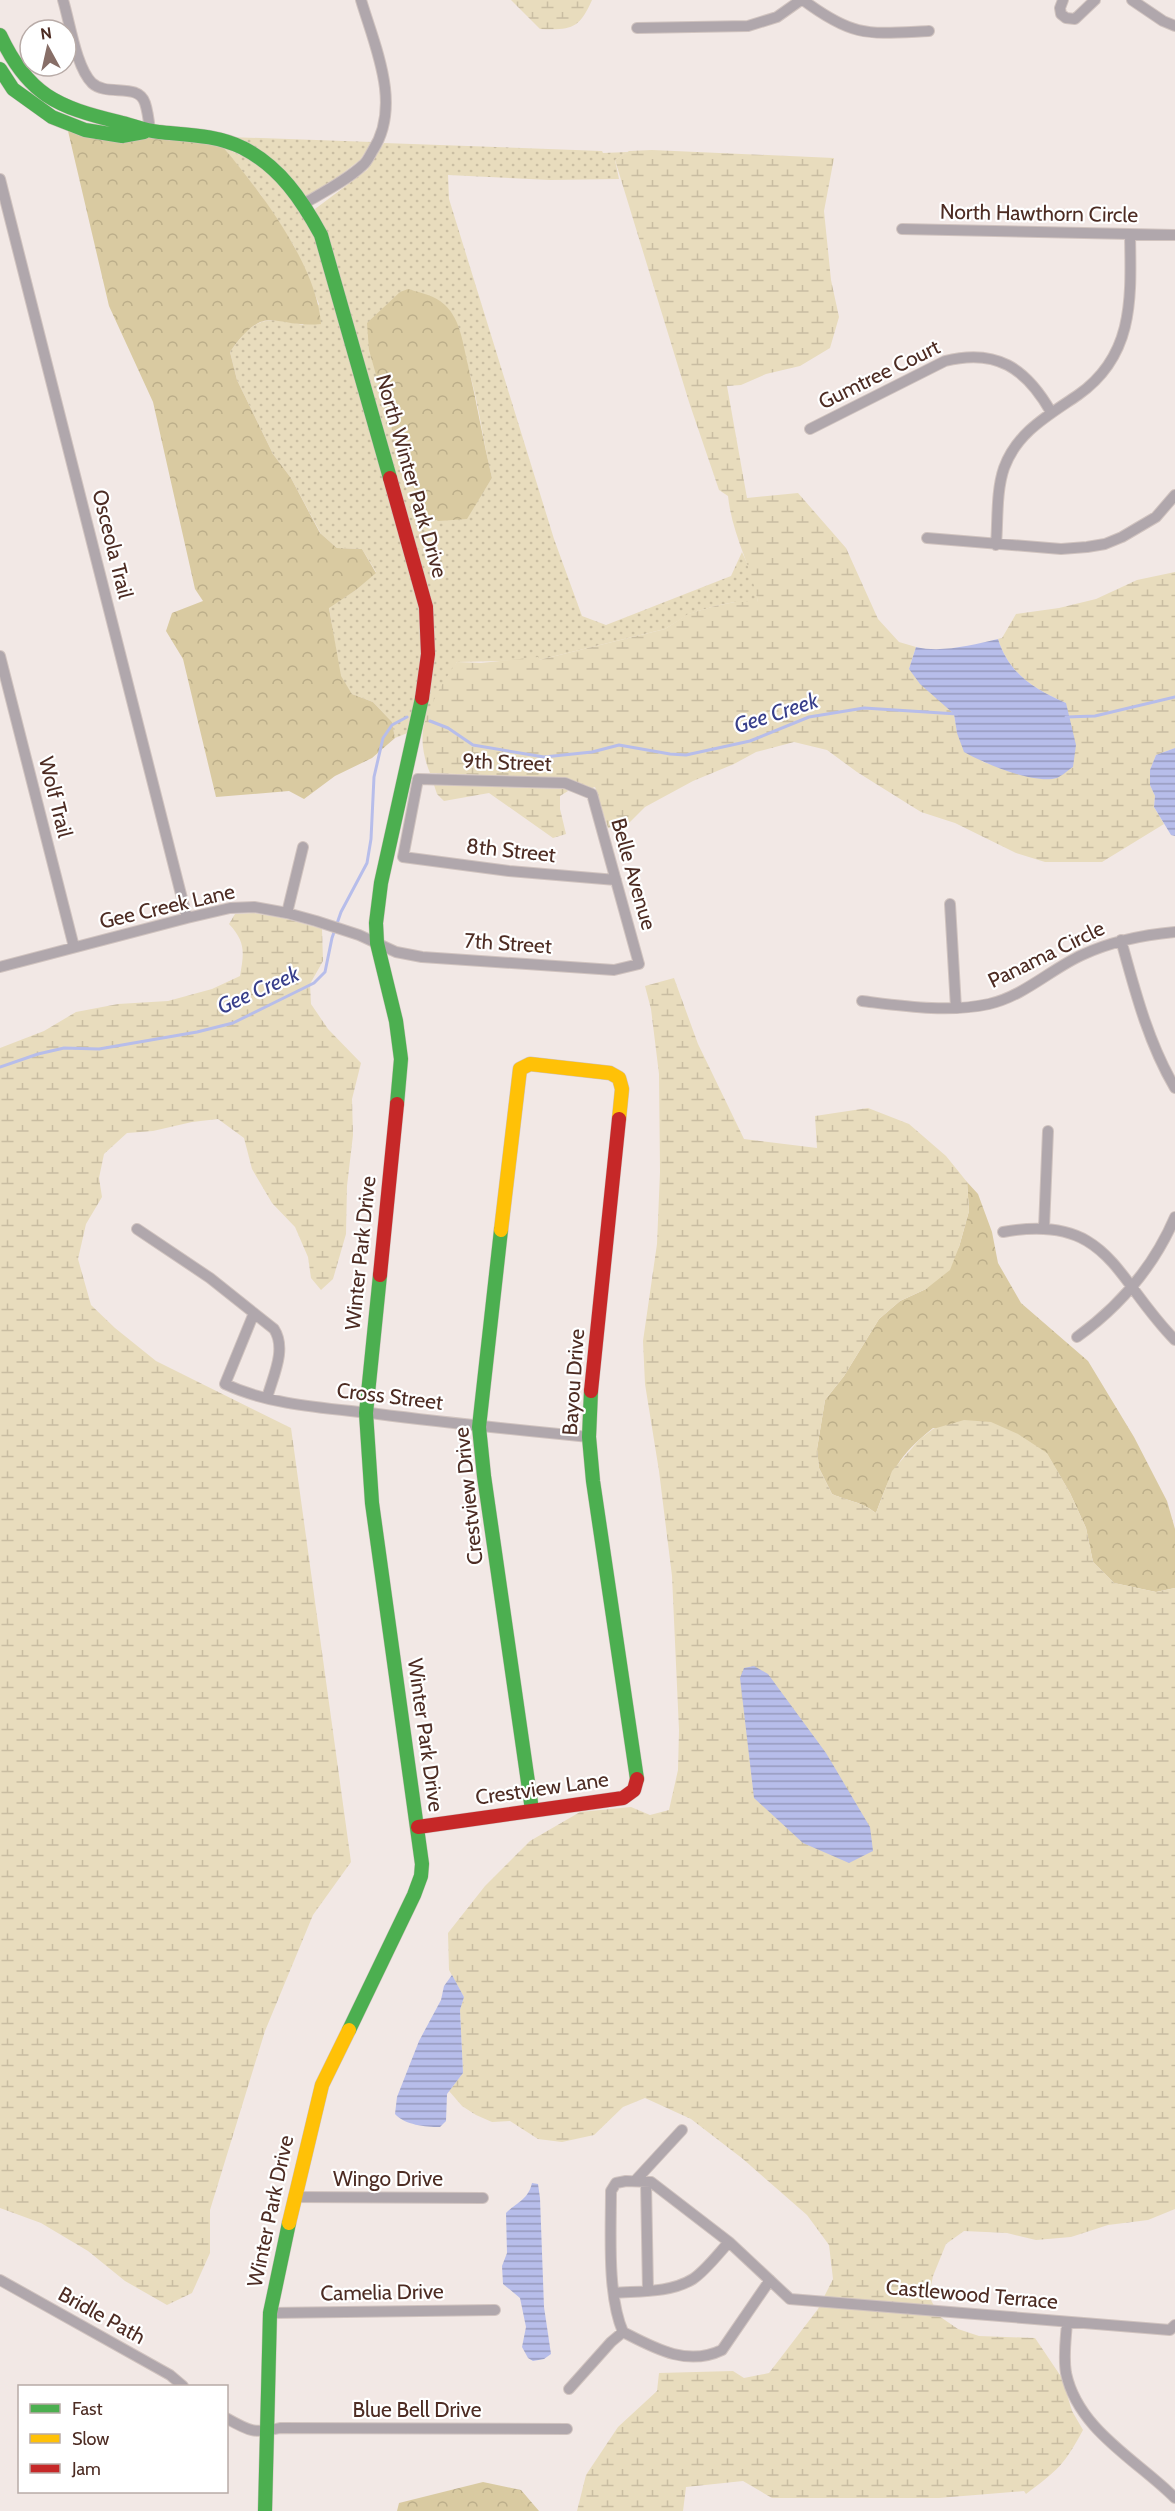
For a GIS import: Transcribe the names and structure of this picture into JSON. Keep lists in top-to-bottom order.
{
  "streets": {
    "street": [
      "North Hawthorn Circle",
      "Gumtree Court",
      "North Winter Park Drive",
      "Osceola Trail",
      "9th Street",
      "Wolf Trail",
      "8th Street",
      "Belle Avenue",
      "Gee Creek Lane",
      "7th Street",
      "Panama Circle",
      "Winter Park Drive",
      "Bayou Drive",
      "Cross Street",
      "Crestview Drive",
      "Crestview Lane",
      "Wingo Drive",
      "Camelia Drive",
      "Castlewood Terrace",
      "Bridle Path",
      "Blue Bell Drive"
    ]
  },
  "crossings": [
    ["North Winter Park Drive", "Gee Creek Lane"],
    ["North Winter Park Drive", "7th Street"],
    ["North Winter Park Drive", "Winter Park Drive"],
    ["Osceola Trail", "Gee Creek Lane"],
    ["9th Street", "8th Street"],
    ["9th Street", "Belle Avenue"],
    ["Wolf Trail", "Gee Creek Lane"],
    ["8th Street", "Belle Avenue"],
    ["Belle Avenue", "7th Street"],
    ["Gee Creek Lane", "7th Street"],
    ["Gee Creek Lane", "Winter Park Drive"],
    ["7th Street", "Winter Park Drive"],
    ["Winter Park Drive", "Cross Street"],
    ["Winter Park Drive", "Crestview Lane"],
    ["Winter Park Drive", "Wingo Drive"],
    ["Winter Park Drive", "Camelia Drive"],
    ["Winter Park Drive", "Blue Bell Drive"],
    ["Bayou Drive", "Cross Street"],
    ["Bayou Drive", "Crestview Drive"],
    ["Bayou Drive", "Crestview Lane"],
    ["Cross Street", "Crestview Drive"],
    ["Crestview Drive", "Crestview Lane"]
  ],
  "water": ["Gee Creek"],
  "legend": ["Fast", "Slow", "Jam"],
  "north": "top"
}
